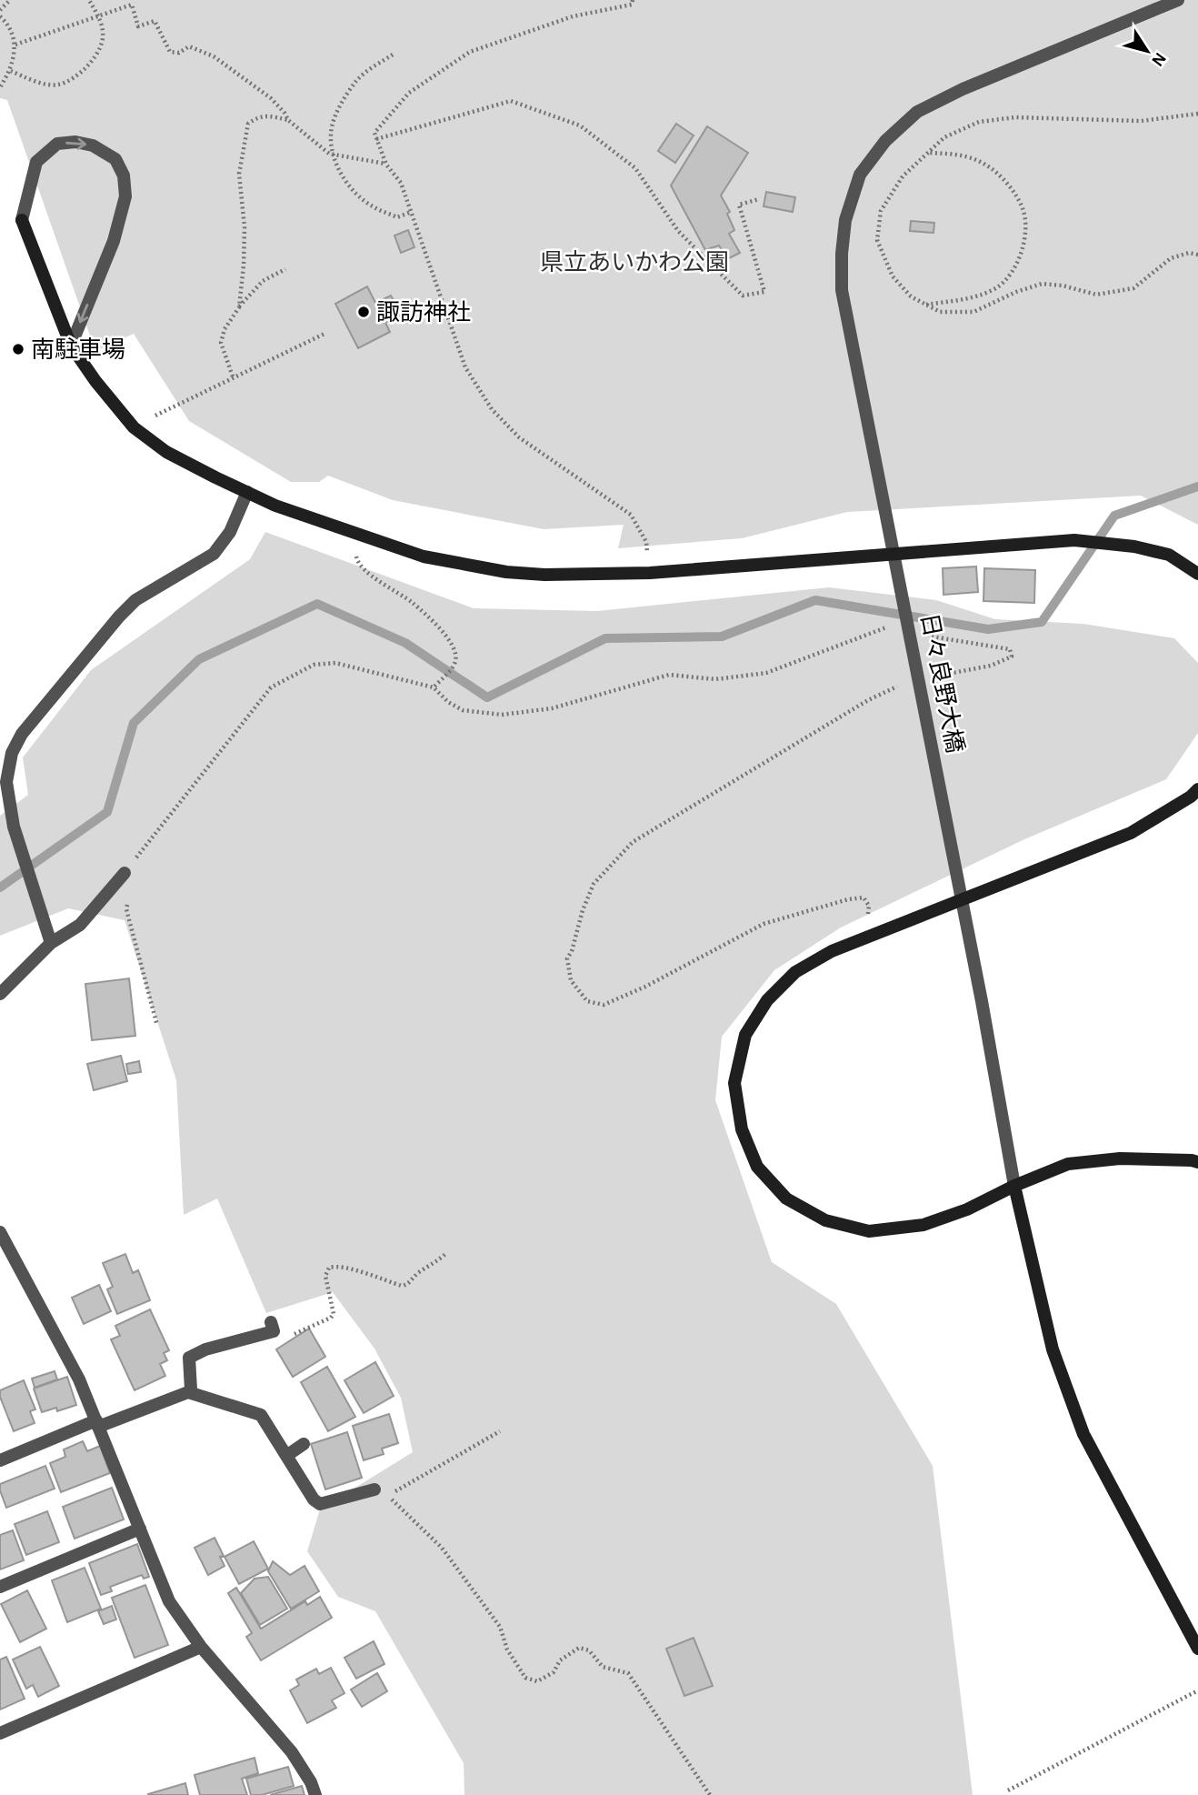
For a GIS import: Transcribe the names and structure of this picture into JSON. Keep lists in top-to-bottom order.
{
  "streets": {
    "street": ["日々良野大橋"]
  },
  "parks": ["県立あいかわ公園"],
  "places": ["諏訪神社", "南駐車場"],
  "north": "bottom right"
}
